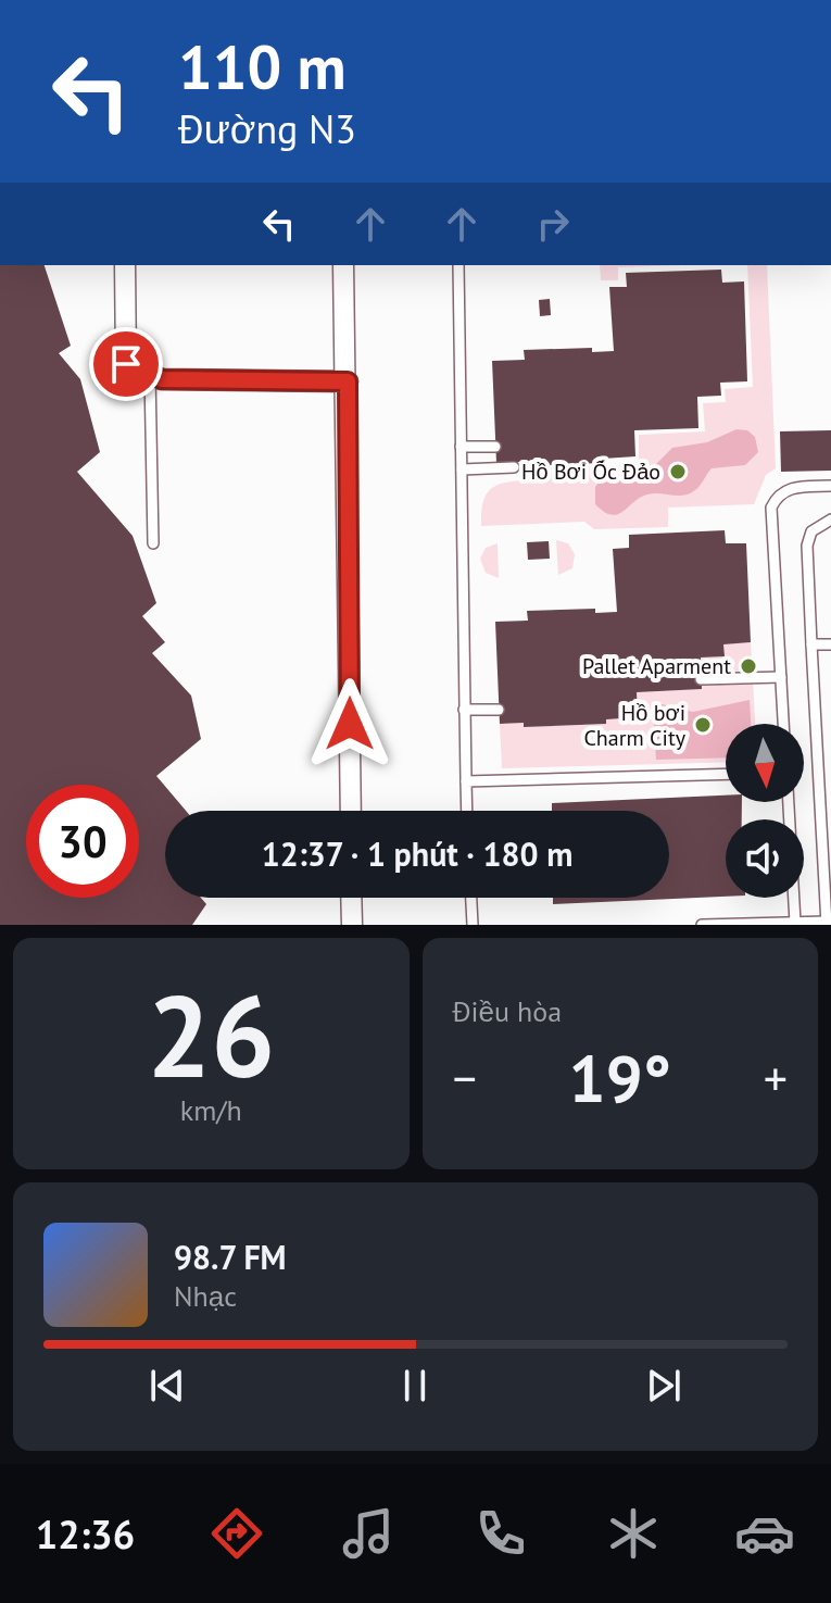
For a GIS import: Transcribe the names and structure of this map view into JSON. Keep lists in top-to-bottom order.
{
  "places": ["Hồ Bơi Ốc Đảo", "Pallet Aparment", "Hồ bơi Charm City"],
  "north": "bottom",
  "page": {
    "turn": ["110 m", "Đường N3"],
    "limit": "30",
    "trip": "12:37 · 1 phút · 180 m",
    "tile": [
      ["26", "km/h"],
      "Điều hòa"
    ],
    "heat": ["−", "19°", "+"],
    "song": ["98.7 FM", "Nhạc"],
    "tabs": "12:36"
  }
}
